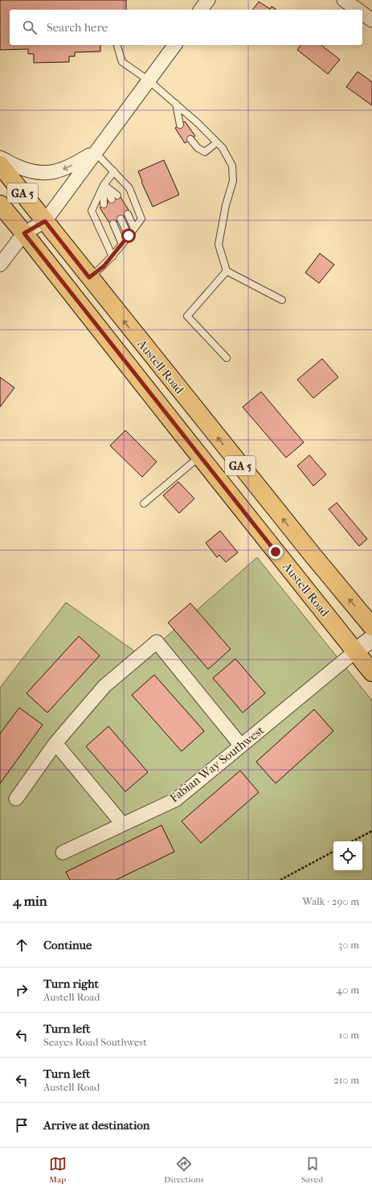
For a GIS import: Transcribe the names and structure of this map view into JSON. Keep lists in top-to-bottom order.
{
  "streets": {
    "main road": ["GA 5", "Austell Road"],
    "street": ["Fabian Way Southwest"]
  },
  "crossings": [
    ["Austell Road", "Fabian Way Southwest"]
  ],
  "page": {
    "search": "Search here",
    "heading": ["4 min", "Walk · 290 m"],
    "list": [
      ["Continue", "30 m"],
      ["Turn right", "Austell Road", "40 m"],
      ["Turn left", "Seayes Road Southwest", "10 m"],
      ["Turn left", "Austell Road", "210 m"],
      "Arrive at destination"
    ],
    "nav": ["Map", "Directions", "Saved"]
  }
}
